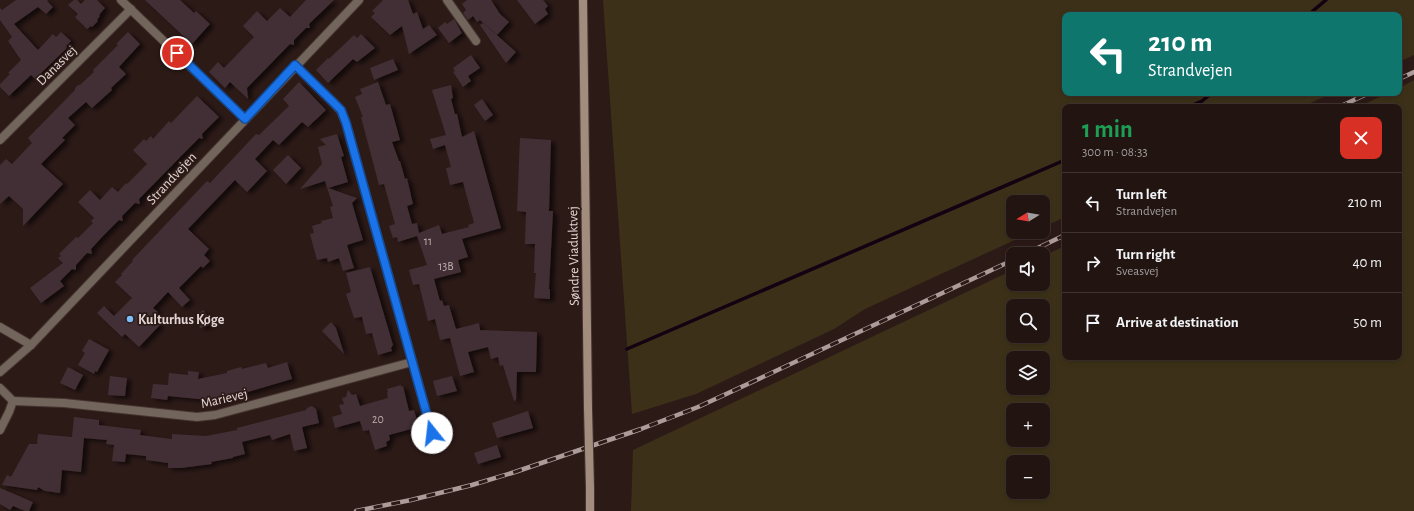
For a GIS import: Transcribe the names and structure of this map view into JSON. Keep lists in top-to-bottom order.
{
  "streets": {
    "main road": ["Søndre Viaduktvej"],
    "street": ["Danasvej", "Strandvejen", "Marievej"]
  },
  "places": ["Kulturhus Køge"],
  "house_numbers": ["11", "13B", "20"],
  "north": "left",
  "page": {
    "turn": ["210 m", "Strandvejen"],
    "heading": ["1 min", "300 m · 08:33"],
    "list": [
      {
        "name": "Turn left",
        "note": "Strandvejen",
        "value": "210 m"
      },
      {
        "name": "Turn right",
        "note": "Sveasvej",
        "value": "40 m"
      },
      {
        "name": "Arrive at destination",
        "value": "50 m"
      }
    ],
    "map_buttons": ["+", "−"]
  }
}
